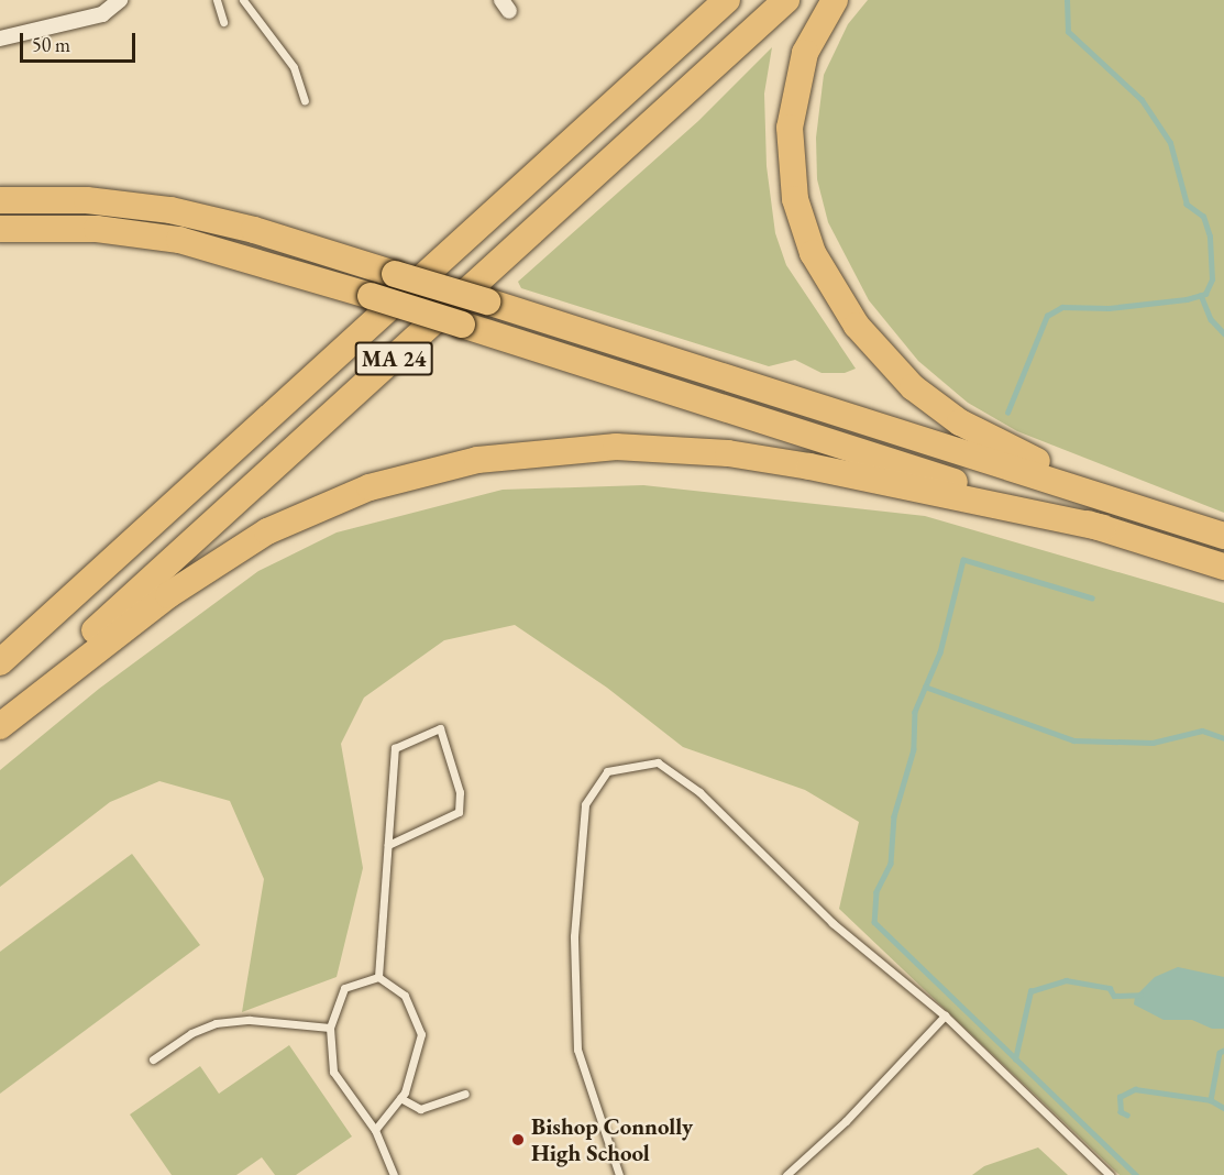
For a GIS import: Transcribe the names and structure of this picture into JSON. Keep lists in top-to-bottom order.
{
  "streets": {
    "highway": ["MA 24"]
  },
  "places": ["Bishop Connolly High School"],
  "scale_bar": "50 m"
}
